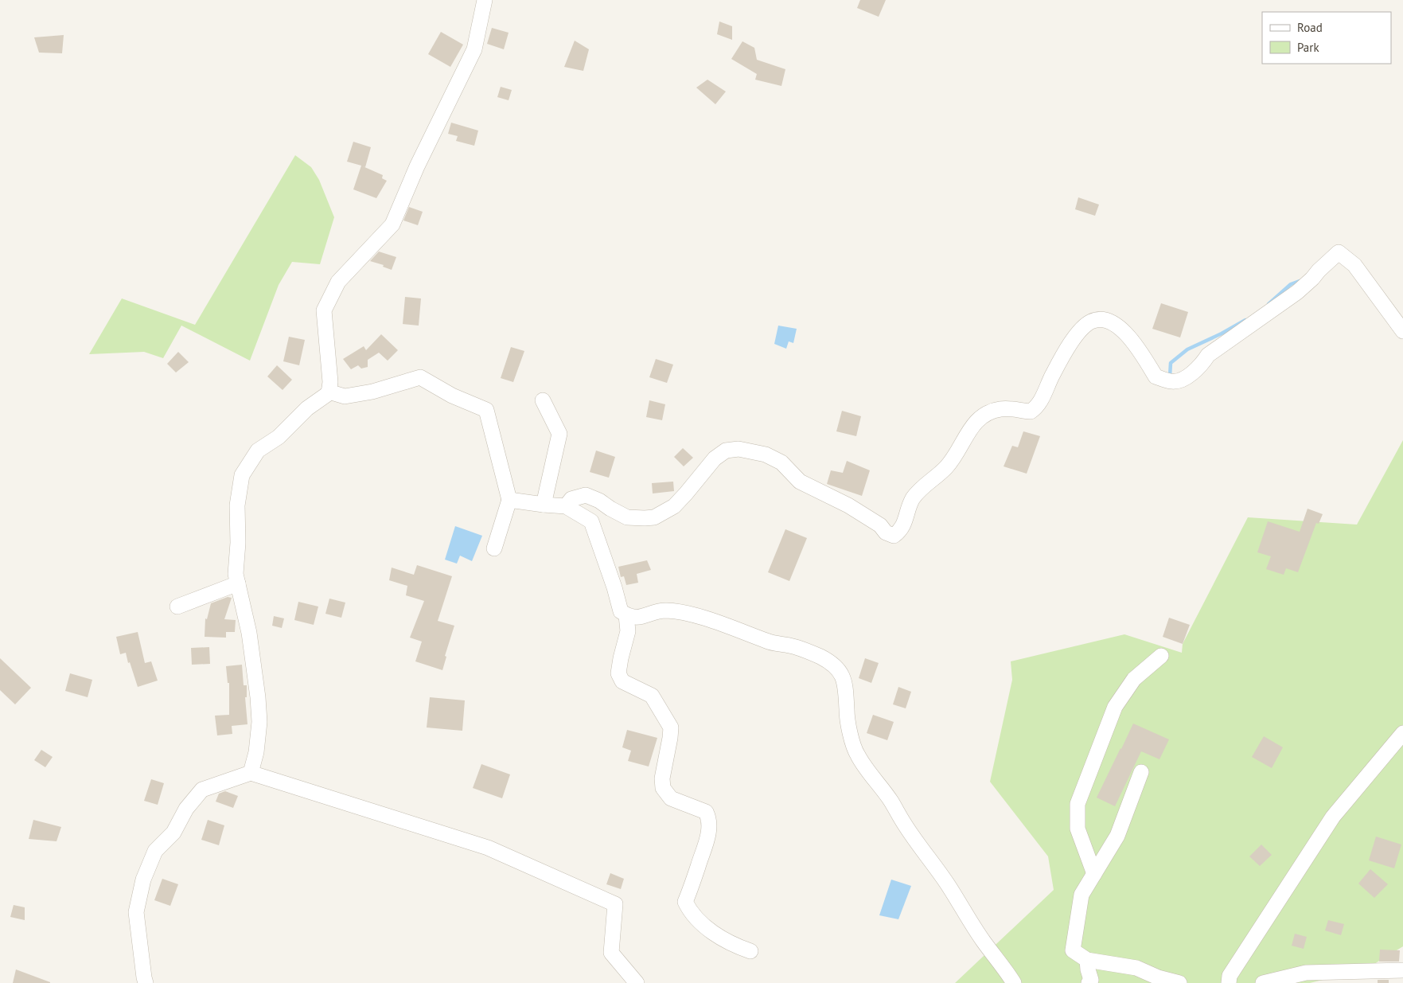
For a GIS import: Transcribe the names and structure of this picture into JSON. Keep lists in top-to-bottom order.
{
  "legend": ["Road", "Park"]
}
